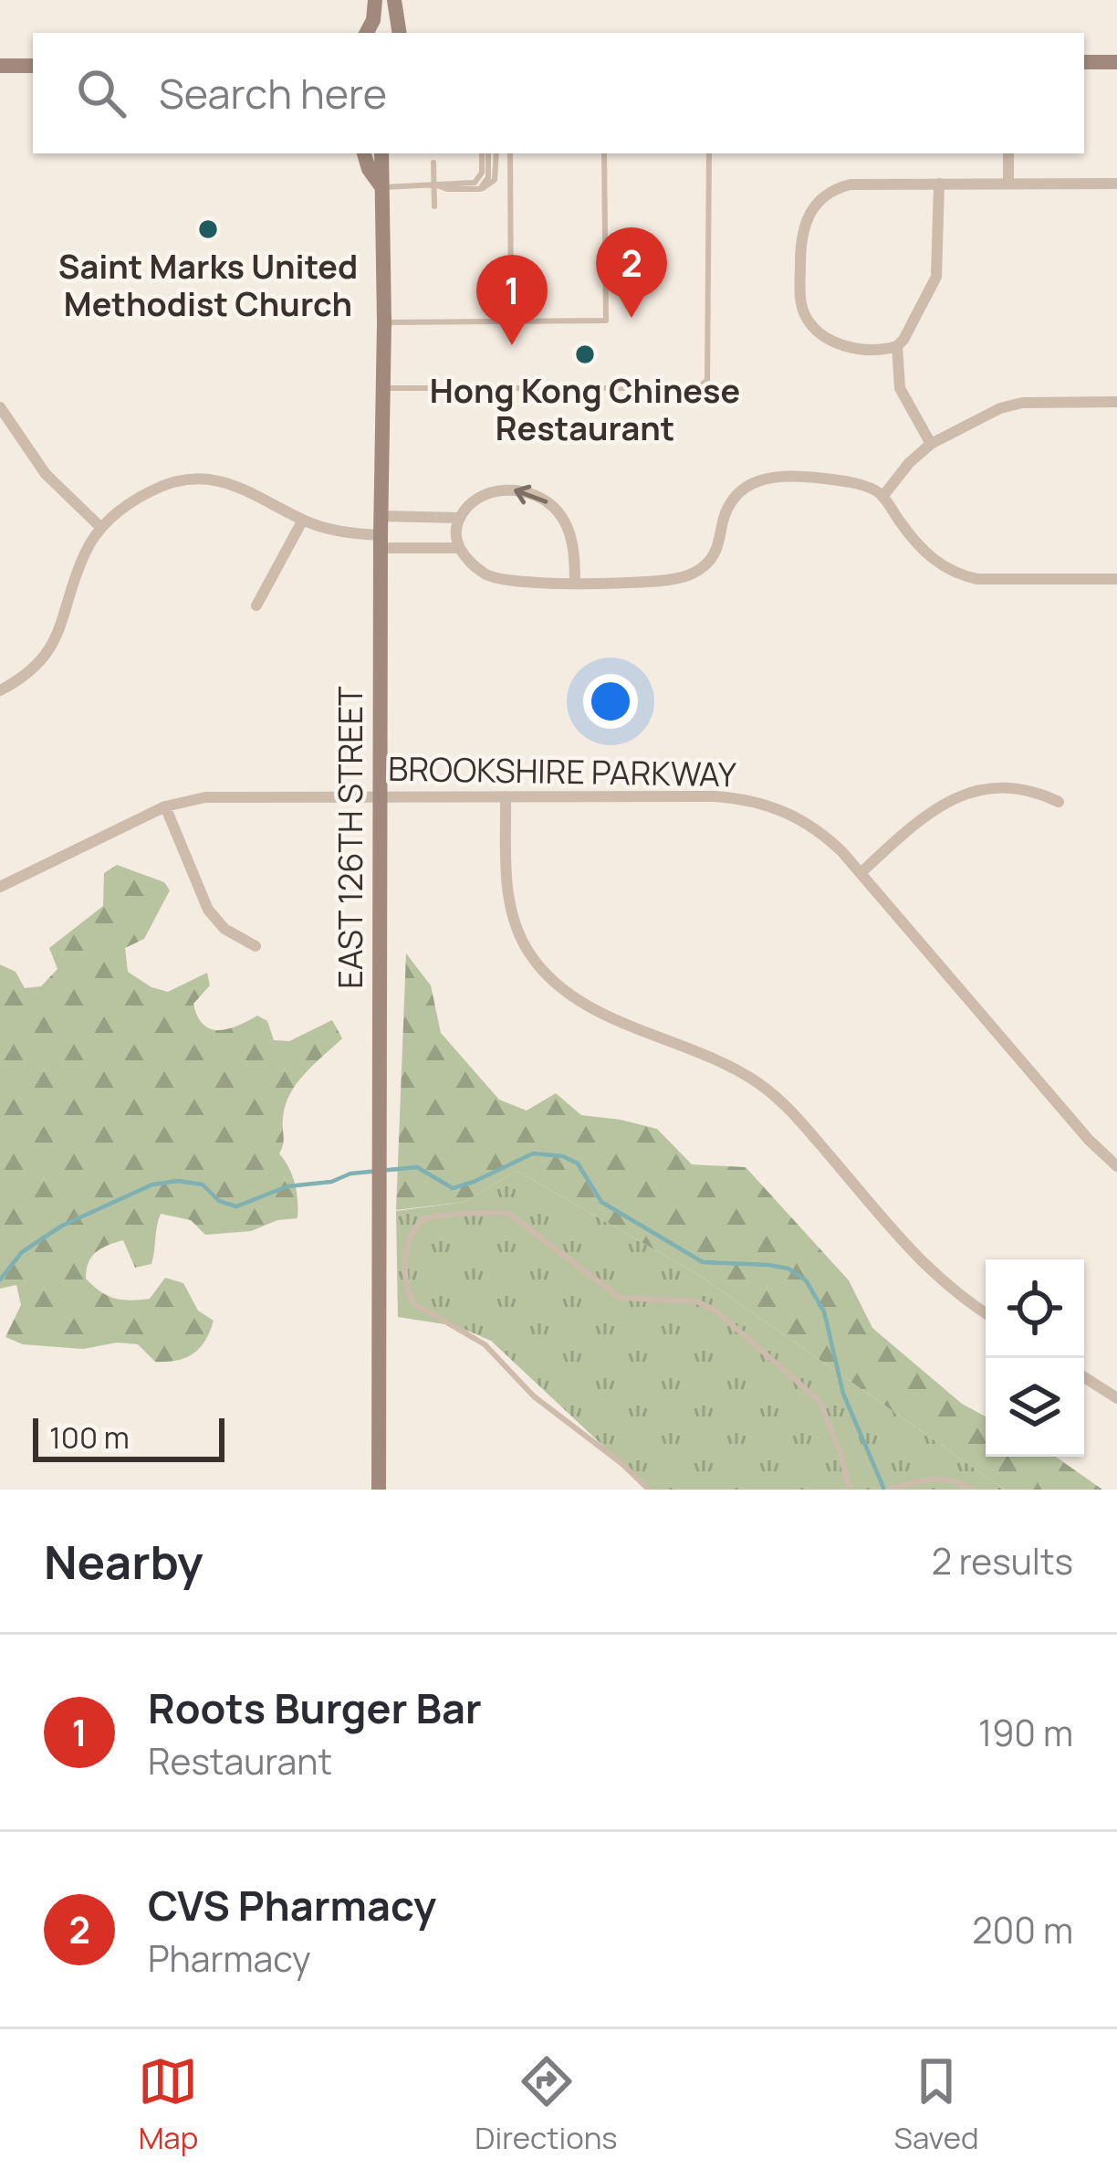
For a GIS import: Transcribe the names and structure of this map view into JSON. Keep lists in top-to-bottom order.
{
  "streets": {
    "street": ["BROOKSHIRE PARKWAY", "EAST 126TH STREET"]
  },
  "crossings": [
    ["BROOKSHIRE PARKWAY", "EAST 126TH STREET"]
  ],
  "places": ["Saint Marks United Methodist Church", "Hong Kong Chinese Restaurant"],
  "scale_bar": "100 m",
  "page": {
    "search": "Search here",
    "pins": ["2", "1"],
    "scale": "100 m",
    "heading": ["Nearby", "2 results"],
    "list": [
      {
        "mark": "1",
        "name": "Roots Burger Bar",
        "note": "Restaurant",
        "value": "190 m"
      },
      {
        "mark": "2",
        "name": "CVS Pharmacy",
        "note": "Pharmacy",
        "value": "200 m"
      }
    ],
    "nav": ["Map", "Directions", "Saved"]
  }
}
